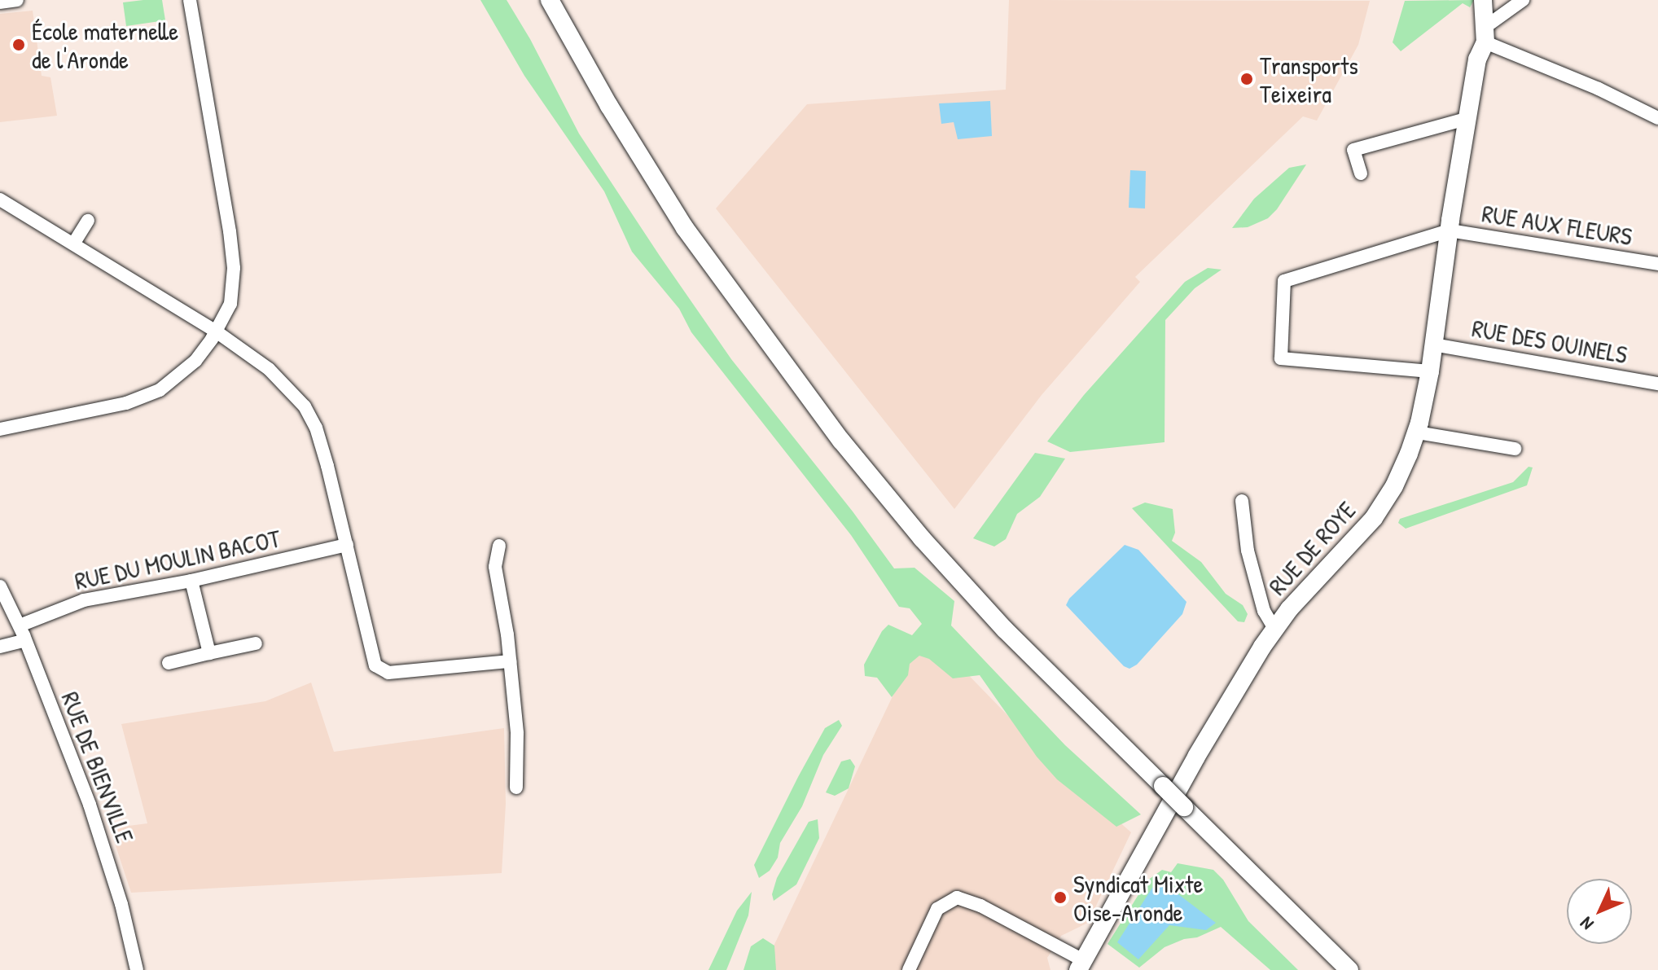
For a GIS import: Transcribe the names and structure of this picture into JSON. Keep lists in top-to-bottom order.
{
  "streets": {
    "main road": ["RUE DE ROYE"],
    "street": [
      "RUE AUX FLEURS",
      "RUE DES OUINELS",
      "RUE DU MOULIN BACOT",
      "RUE DE BIENVILLE"
    ]
  },
  "crossings": [
    ["RUE AUX FLEURS", "RUE DE ROYE"],
    ["RUE DES OUINELS", "RUE DE ROYE"],
    ["RUE DU MOULIN BACOT", "RUE DE BIENVILLE"]
  ],
  "places": ["École maternelle de l'Aronde", "Transports Teixeira", "Syndicat Mixte Oise-Aronde"],
  "north": "bottom left"
}
